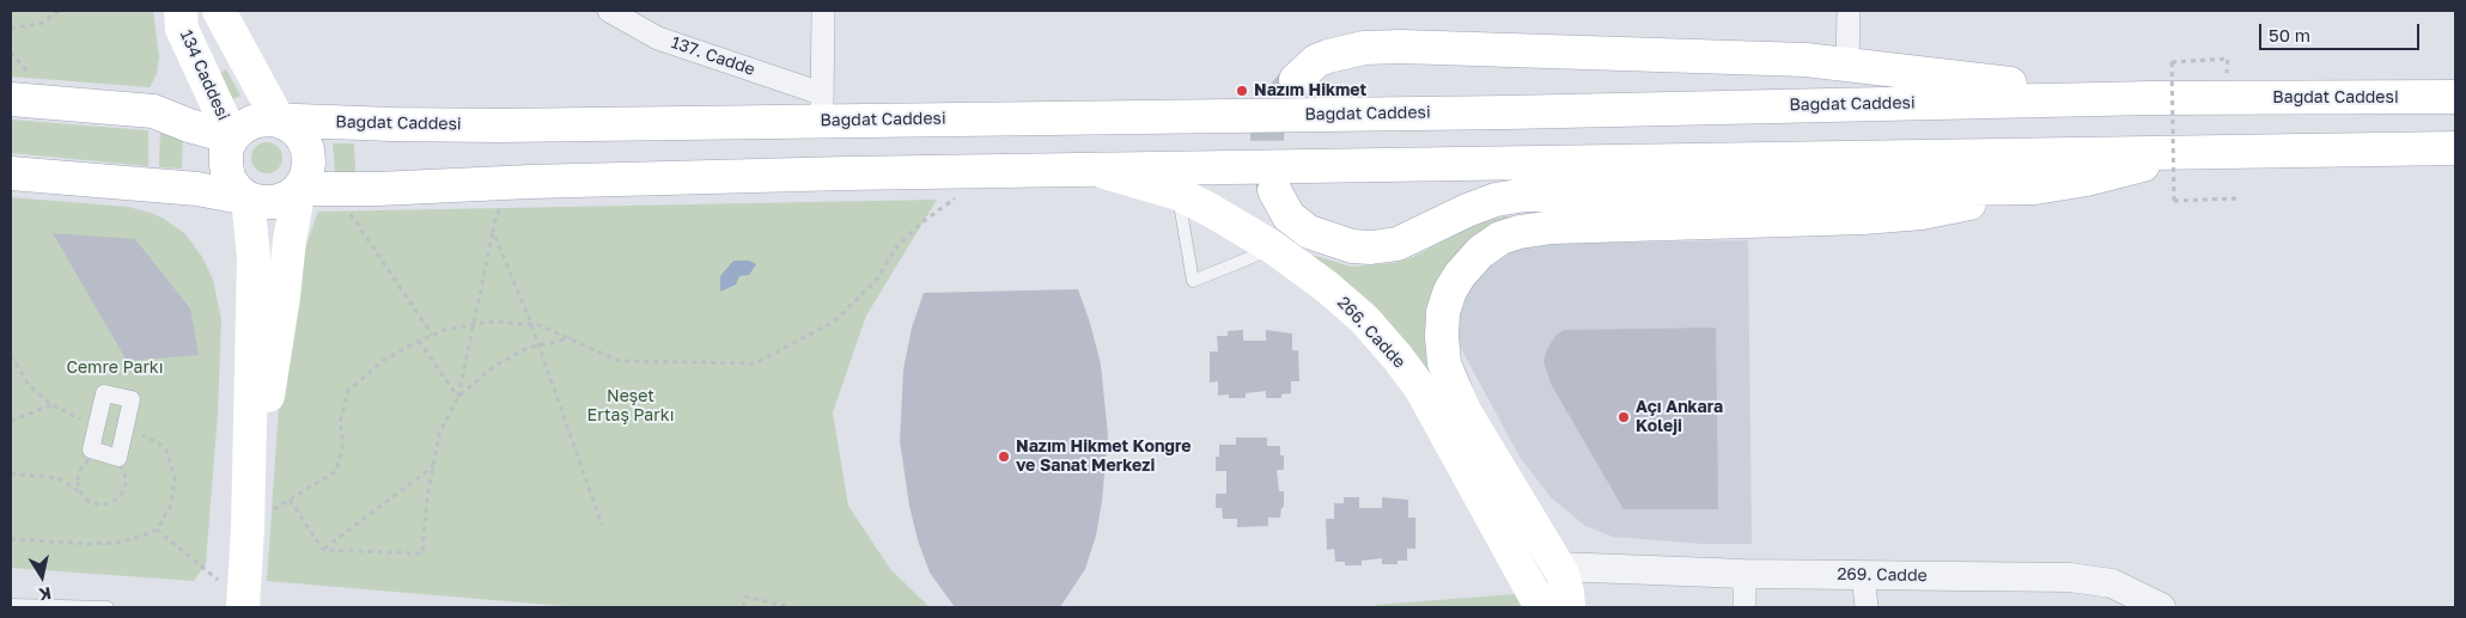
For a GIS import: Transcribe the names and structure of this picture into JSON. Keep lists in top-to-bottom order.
{
  "streets": {
    "main road": ["134 Caddesi", "Bağdat Caddesi", "266. Cadde"],
    "street": ["137. Cadde", "269. Cadde"]
  },
  "crossings": [
    ["137. Cadde", "Bağdat Caddesi"],
    ["134 Caddesi", "Bağdat Caddesi"],
    ["266. Cadde", "269. Cadde"]
  ],
  "parks": ["Cemre Parkı", "Neşet Ertaş Parkı"],
  "places": ["Nazım Hikmet", "Açı Ankara Koleji", "Nazım Hikmet Kongre ve Sanat Merkezi"],
  "scale_bar": "50 m",
  "north": "bottom"
}
